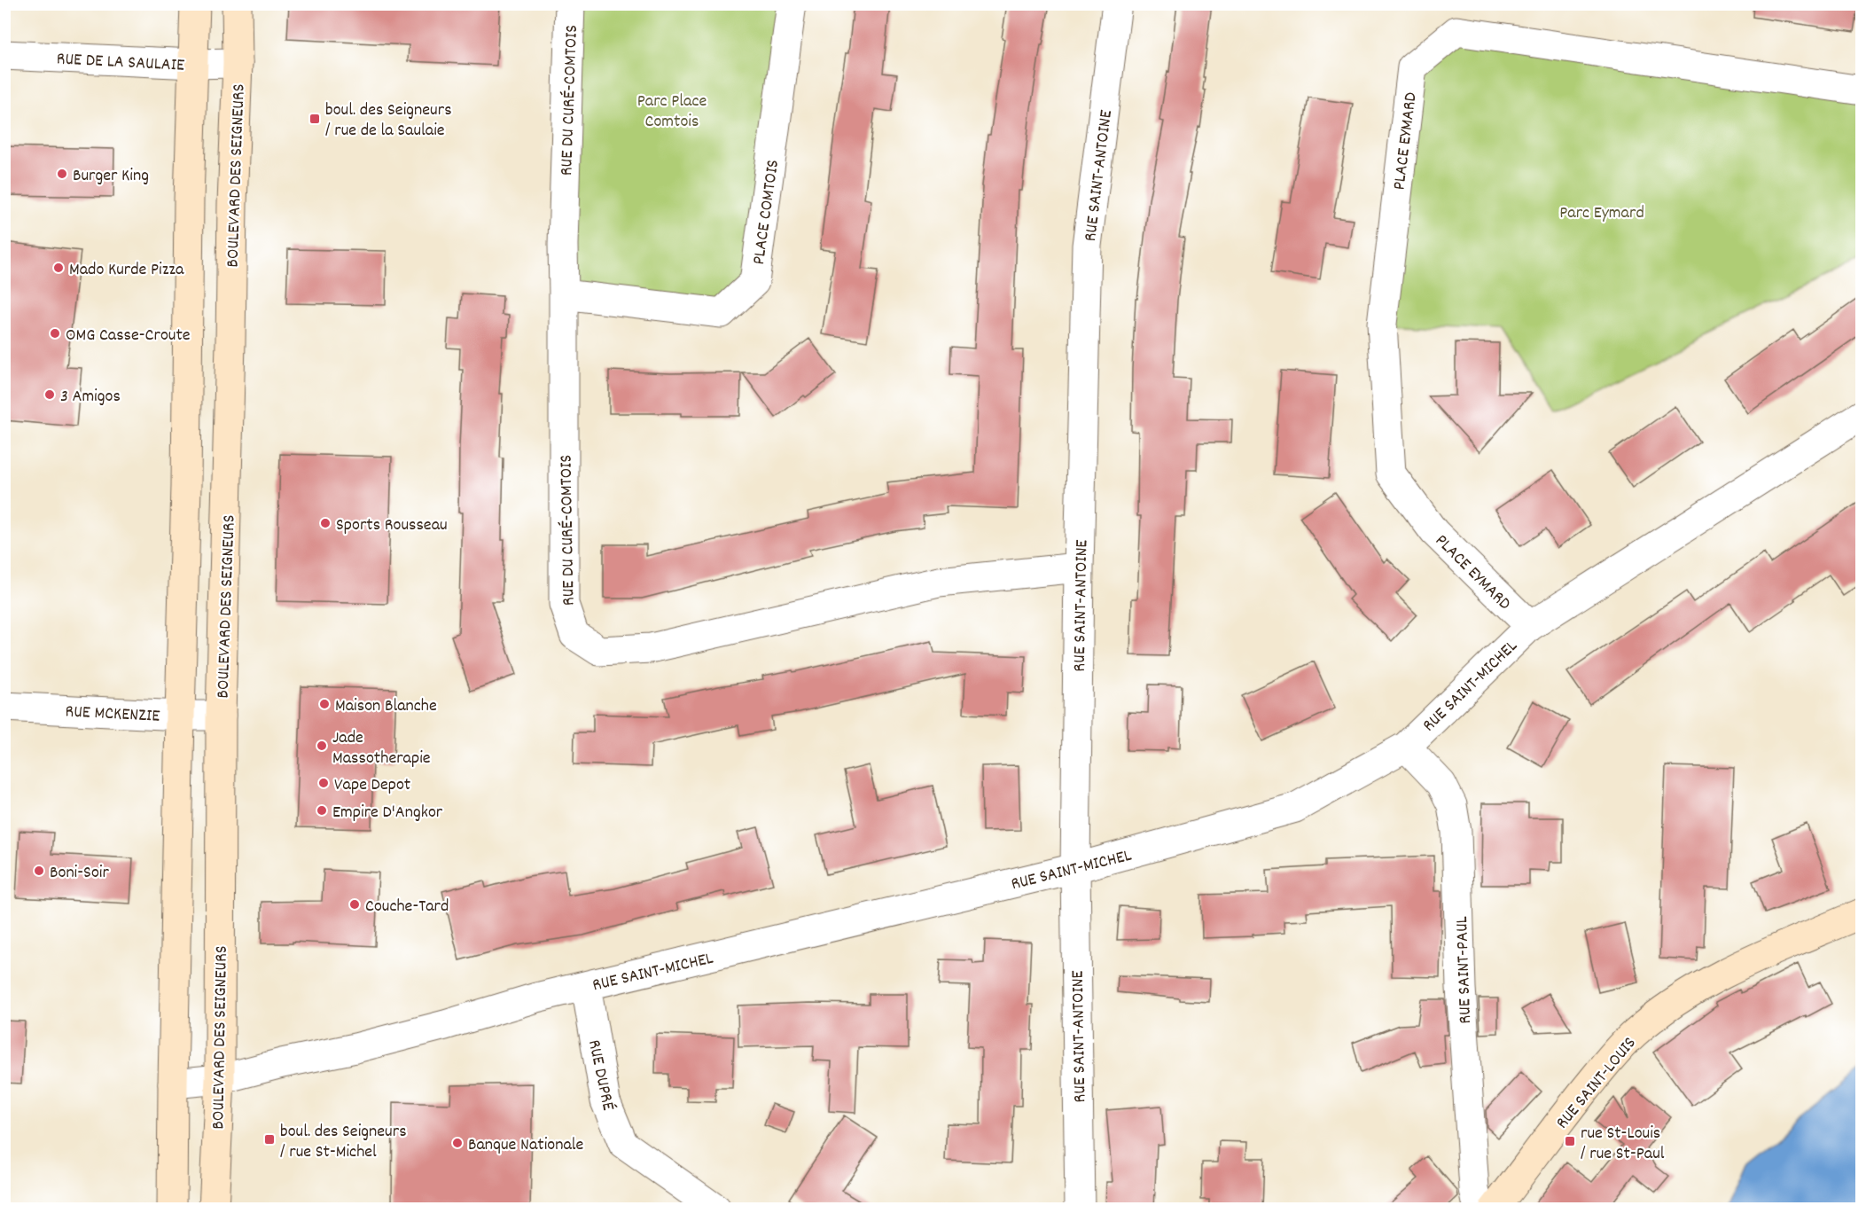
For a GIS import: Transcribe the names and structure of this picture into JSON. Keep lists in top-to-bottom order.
{
  "streets": {
    "main road": ["BOULEVARD DES SEIGNEURS", "RUE SAINT-LOUIS"],
    "street": [
      "RUE DE LA SAULAIE",
      "RUE DU CURÉ-COMTOIS",
      "PLACE EYMARD",
      "RUE SAINT-ANTOINE",
      "PLACE COMTOIS",
      "RUE SAINT-MICHEL",
      "RUE MCKENZIE",
      "RUE SAINT-PAUL",
      "RUE DUPRÉ"
    ]
  },
  "crossings": [
    ["RUE DE LA SAULAIE", "BOULEVARD DES SEIGNEURS"],
    ["RUE DU CURÉ-COMTOIS", "RUE SAINT-ANTOINE"],
    ["RUE DU CURÉ-COMTOIS", "PLACE COMTOIS"],
    ["PLACE EYMARD", "RUE SAINT-MICHEL"],
    ["BOULEVARD DES SEIGNEURS", "RUE SAINT-MICHEL"],
    ["BOULEVARD DES SEIGNEURS", "RUE MCKENZIE"],
    ["RUE SAINT-ANTOINE", "RUE SAINT-MICHEL"],
    ["RUE SAINT-MICHEL", "RUE SAINT-PAUL"],
    ["RUE SAINT-MICHEL", "RUE DUPRÉ"]
  ],
  "parks": ["Parc Place Comtois", "Parc Eymard"],
  "places": {
    "transit": ["boul. des Seigneurs / rue de la Saulaie", "boul. des Seigneurs / rue St-Michel", "rue St-Louis / rue St-Paul"],
    "other": [
      "Burger King",
      "Mado Kurde Pizza",
      "OMG Casse-Croute",
      "3 Amigos",
      "Sports Rousseau",
      "Maison Blanche",
      "Jade Massotherapie",
      "Vape Depot",
      "Empire D'Angkor",
      "Boni-Soir",
      "Couche-Tard",
      "Banque Nationale"
    ]
  }
}
